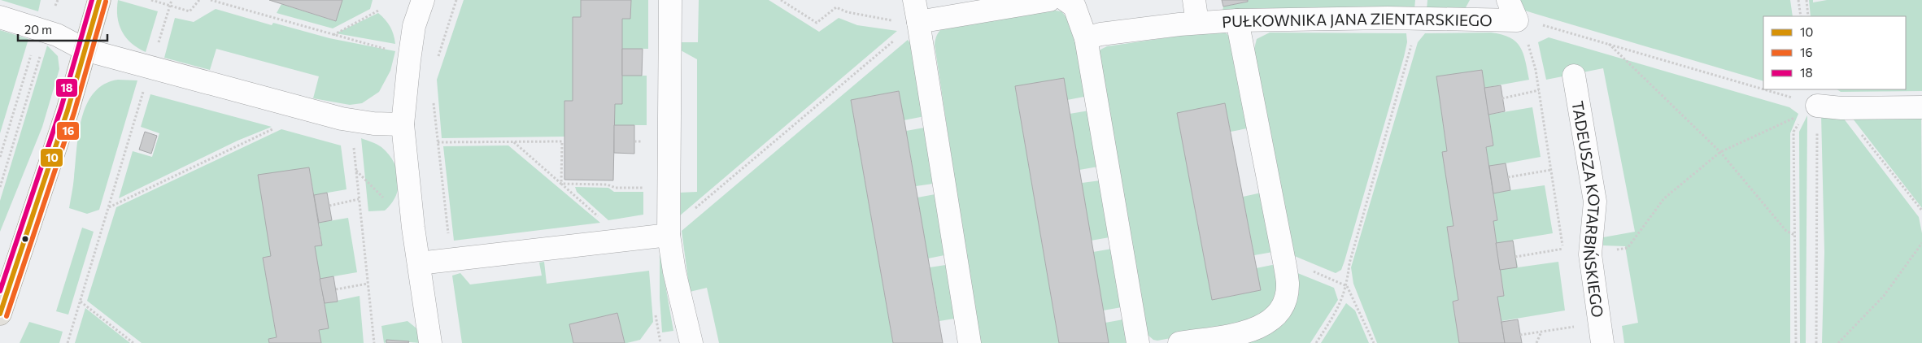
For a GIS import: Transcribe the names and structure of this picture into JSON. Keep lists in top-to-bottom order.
{
  "streets": {
    "street": ["PUŁKOWNIKA JANA ZIENTARSKIEGO", "TADEUSZA KOTARBIŃSKIEGO"]
  },
  "lines": ["transit line 10", "transit line 18", "transit line 16"],
  "legend": ["10", "16", "18"],
  "scale_bar": "20 m"
}
